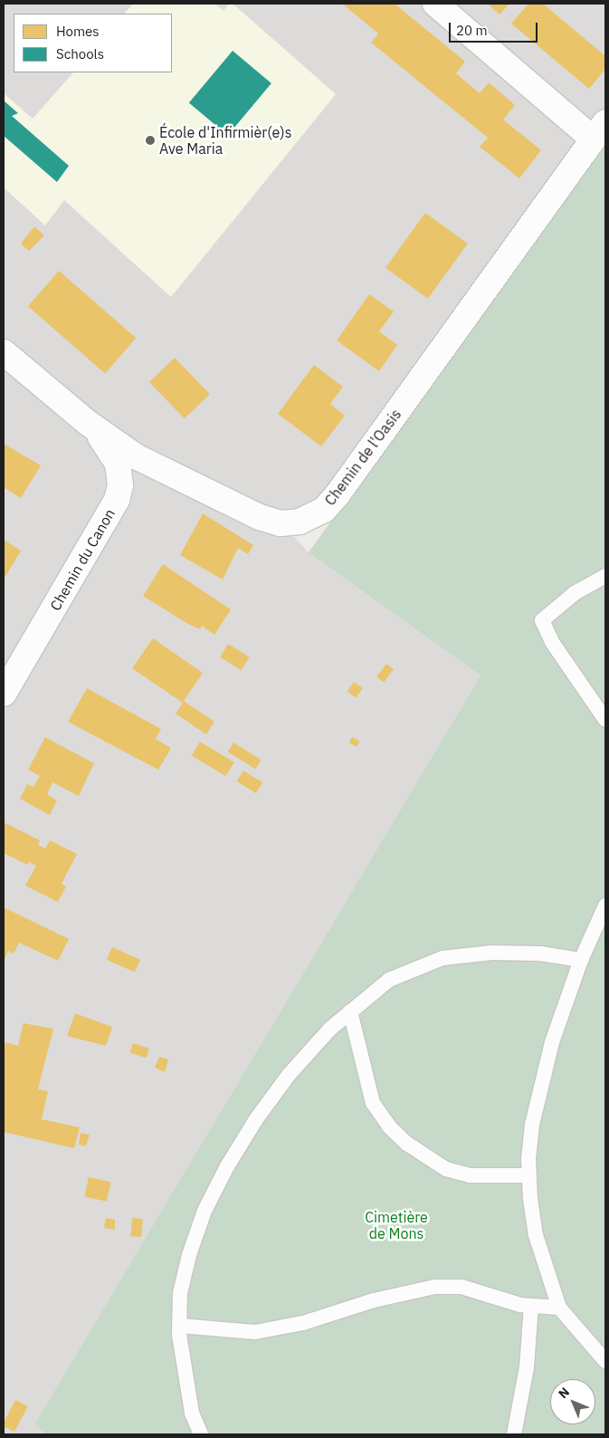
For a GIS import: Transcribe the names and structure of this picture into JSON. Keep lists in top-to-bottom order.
{
  "streets": {
    "street": ["Chemin de l'Oasis", "Chemin du Canon"]
  },
  "crossings": [
    ["Chemin de l'Oasis", "Chemin du Canon"]
  ],
  "parks": ["Cimetière de Mons"],
  "places": ["École d'Infirmièr(e)s Ave Maria"],
  "legend": ["Homes", "Schools"],
  "scale_bar": "20 m",
  "north": "top left"
}
